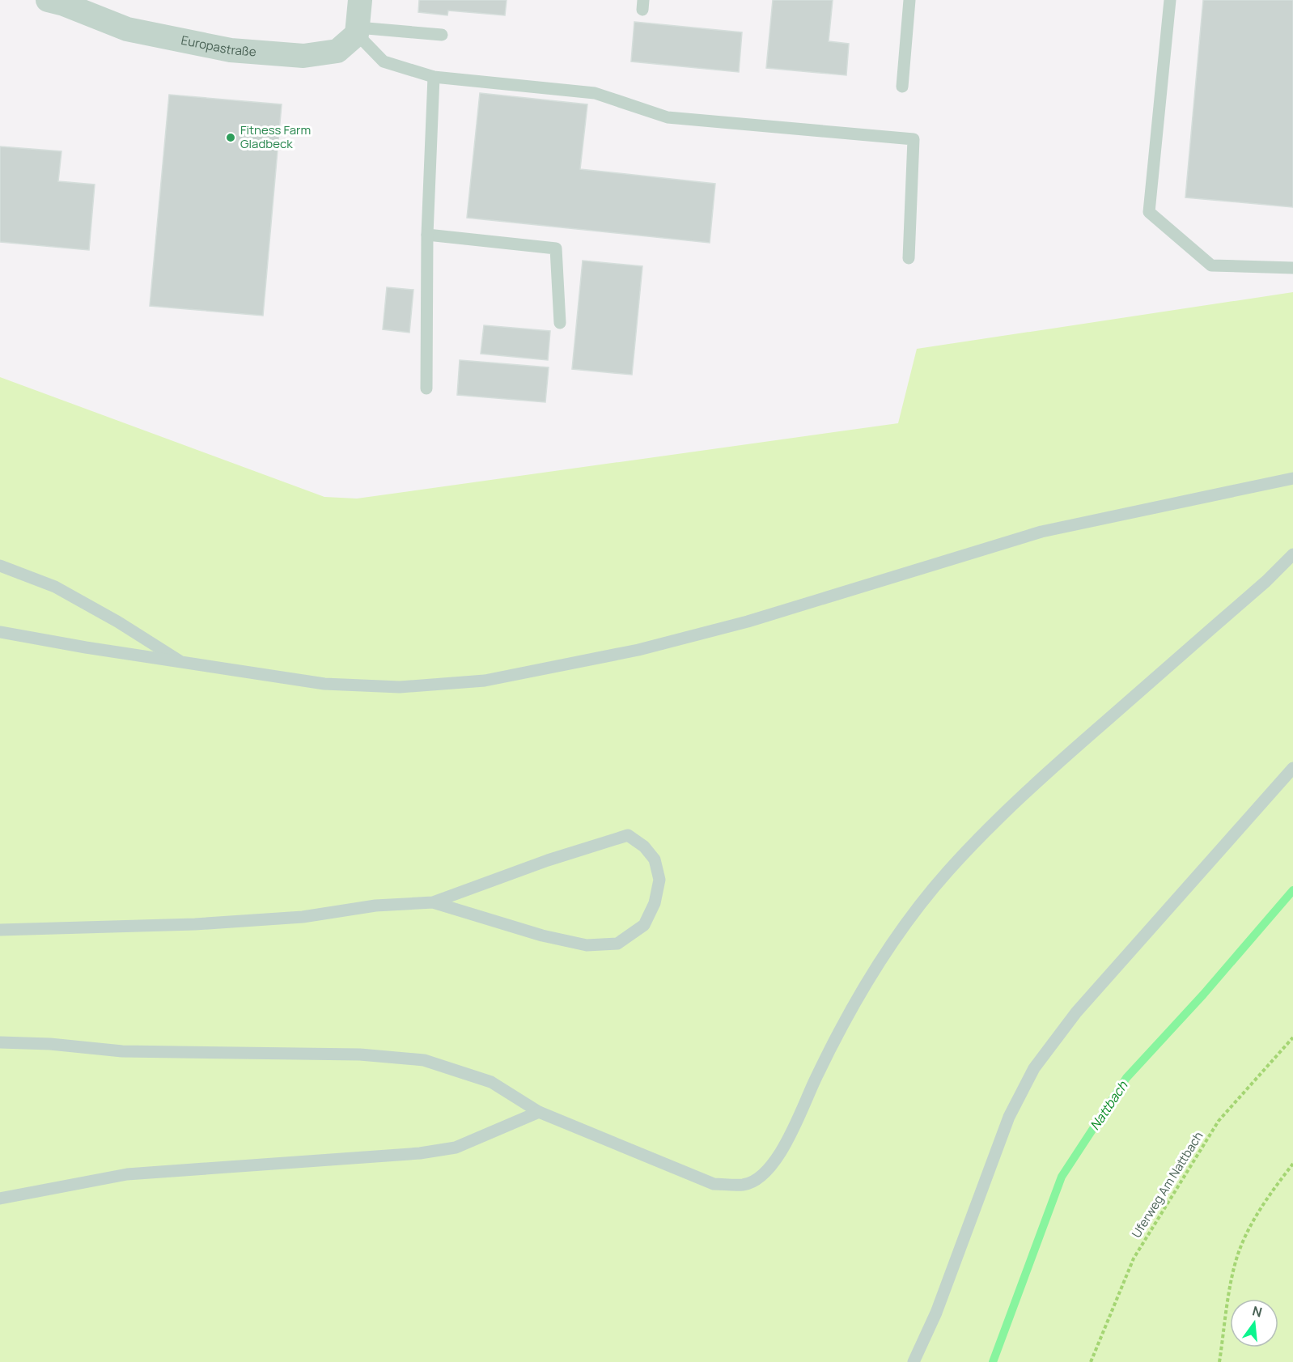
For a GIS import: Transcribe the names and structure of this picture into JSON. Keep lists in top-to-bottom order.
{
  "streets": {
    "street": ["Europastraße"],
    "path": ["Uferweg Am Nattbach"]
  },
  "water": ["Nattbach"],
  "places": ["Fitness Farm Gladbeck"],
  "north": "top"
}
